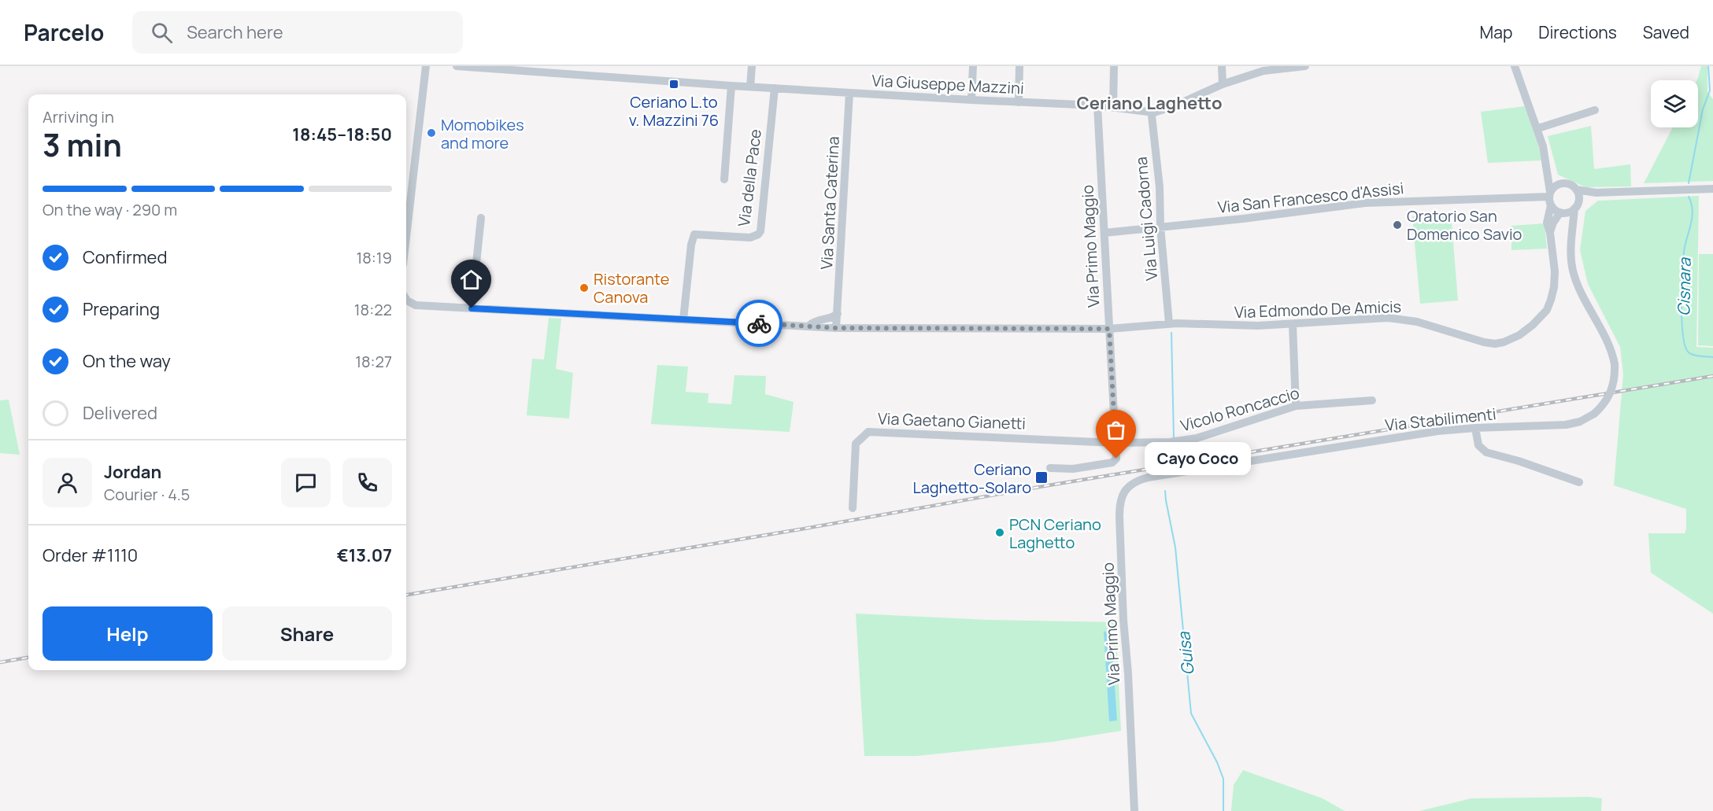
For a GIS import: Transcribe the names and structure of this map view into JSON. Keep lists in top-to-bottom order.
{
  "streets": {
    "street": [
      "Via Giuseppe Mazzini",
      "Via della Pace",
      "Via San Francesco d'Assisi",
      "Via Santa Caterina",
      "Via Luigi Cadorna",
      "Via Primo Maggio",
      "Via Edmondo De Amicis",
      "Vicolo Roncaccio",
      "Via Stabilimenti",
      "Via Gaetano Gianetti"
    ]
  },
  "crossings": [
    ["Via Giuseppe Mazzini", "Via della Pace"],
    ["Via Giuseppe Mazzini", "Via Santa Caterina"],
    ["Via Giuseppe Mazzini", "Via Luigi Cadorna"],
    ["Via Giuseppe Mazzini", "Via Primo Maggio"],
    ["Via della Pace", "Via Edmondo De Amicis"],
    ["Via San Francesco d'Assisi", "Via Luigi Cadorna"],
    ["Via San Francesco d'Assisi", "Via Primo Maggio"],
    ["Via San Francesco d'Assisi", "Via Edmondo De Amicis"],
    ["Via San Francesco d'Assisi", "Via Stabilimenti"],
    ["Via Santa Caterina", "Via Edmondo De Amicis"],
    ["Via Luigi Cadorna", "Via Edmondo De Amicis"],
    ["Via Primo Maggio", "Via Edmondo De Amicis"],
    ["Via Primo Maggio", "Vicolo Roncaccio"],
    ["Via Primo Maggio", "Via Stabilimenti"],
    ["Via Primo Maggio", "Via Gaetano Gianetti"],
    ["Via Edmondo De Amicis", "Via Stabilimenti"],
    ["Vicolo Roncaccio", "Via Gaetano Gianetti"]
  ],
  "districts": ["Ceriano Laghetto"],
  "water": ["Cisnara", "Guisa"],
  "places": {
    "transit": ["Ceriano L.to v. Mazzini 76", "Ceriano Laghetto-Solaro"],
    "other": [
      "Momobikes and more",
      "Oratorio San Domenico Savio",
      "Ristorante Canova",
      "Cayo Coco",
      "PCN Ceriano Laghetto"
    ]
  },
  "page": {
    "header": "Parcelo",
    "search": "Search here",
    "nav": ["Map", "Directions", "Saved"],
    "heading": ["3 min", "Arriving in", "18:45–18:50"],
    "panel": [
      "Jordan",
      "Courier · 4.5",
      "Order #1110",
      "€13.07"
    ],
    "bar": "On the way · 290 m",
    "list": [
      ["Confirmed", "18:19"],
      ["Preparing", "18:22"],
      ["On the way", "18:27"],
      "Delivered"
    ],
    "bubble": "Cayo Coco",
    "buttons": ["Help", "Share"]
  }
}
